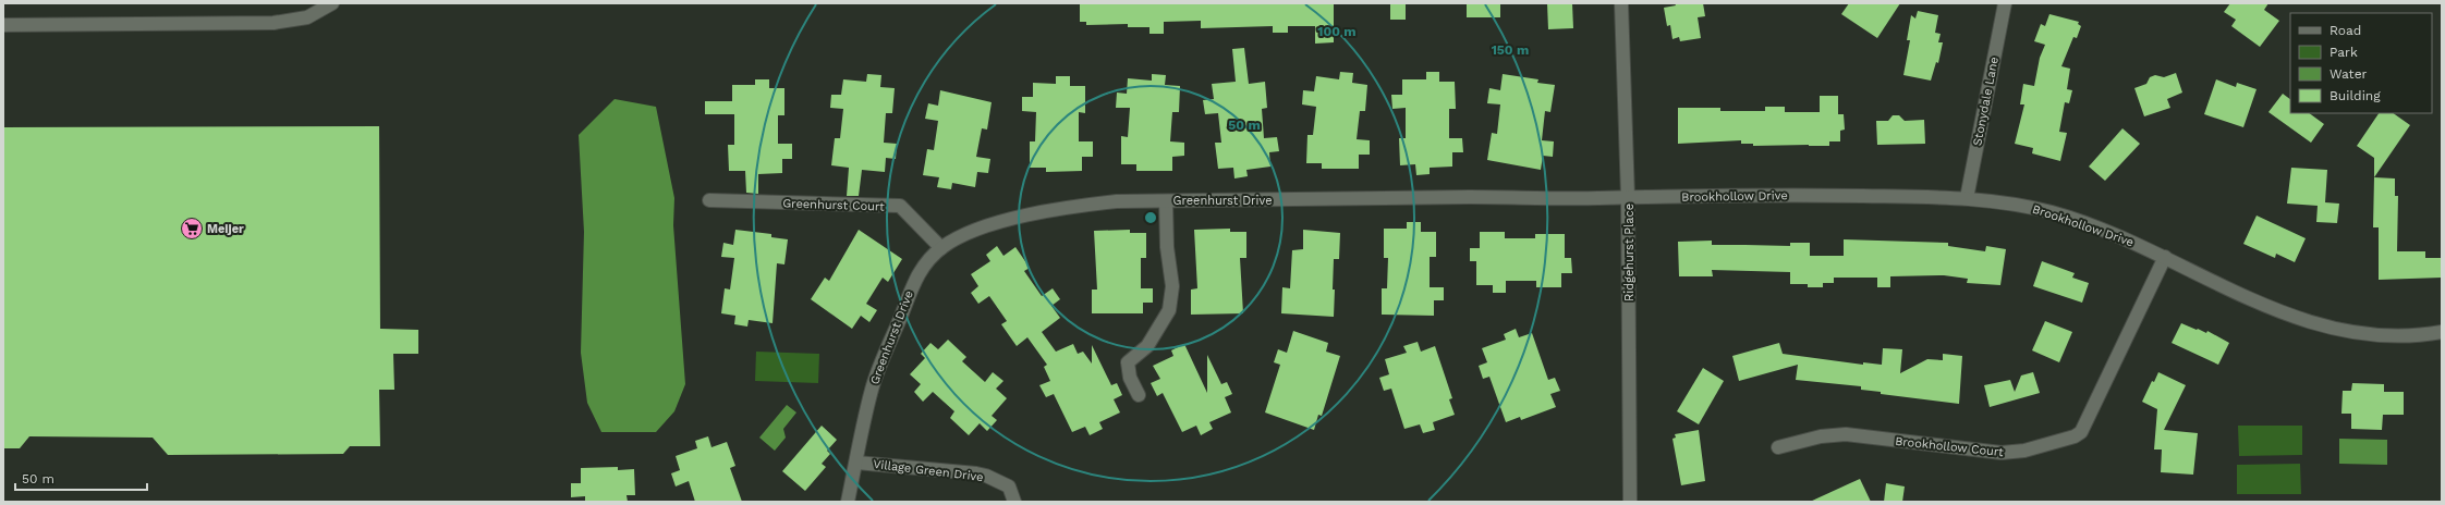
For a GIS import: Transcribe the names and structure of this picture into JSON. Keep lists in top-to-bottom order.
{
  "streets": {
    "street": [
      "Stonydale Lane",
      "Brookhollow Drive",
      "Greenhurst Drive",
      "Greenhurst Court",
      "Ridgehurst Place",
      "Brookhollow Court",
      "Village Green Drive"
    ]
  },
  "crossings": [
    ["Stonydale Lane", "Brookhollow Drive"],
    ["Brookhollow Drive", "Greenhurst Drive"],
    ["Brookhollow Drive", "Ridgehurst Place"],
    ["Brookhollow Drive", "Brookhollow Court"],
    ["Greenhurst Drive", "Greenhurst Court"],
    ["Greenhurst Drive", "Ridgehurst Place"],
    ["Greenhurst Drive", "Village Green Drive"]
  ],
  "places": {
    "supermarket": ["Meijer"]
  },
  "legend": [
    "Road",
    "Park",
    "Water",
    "Building"
  ],
  "scale_bar": "50 m",
  "rings": ["100 m", "150 m", "50 m"]
}
